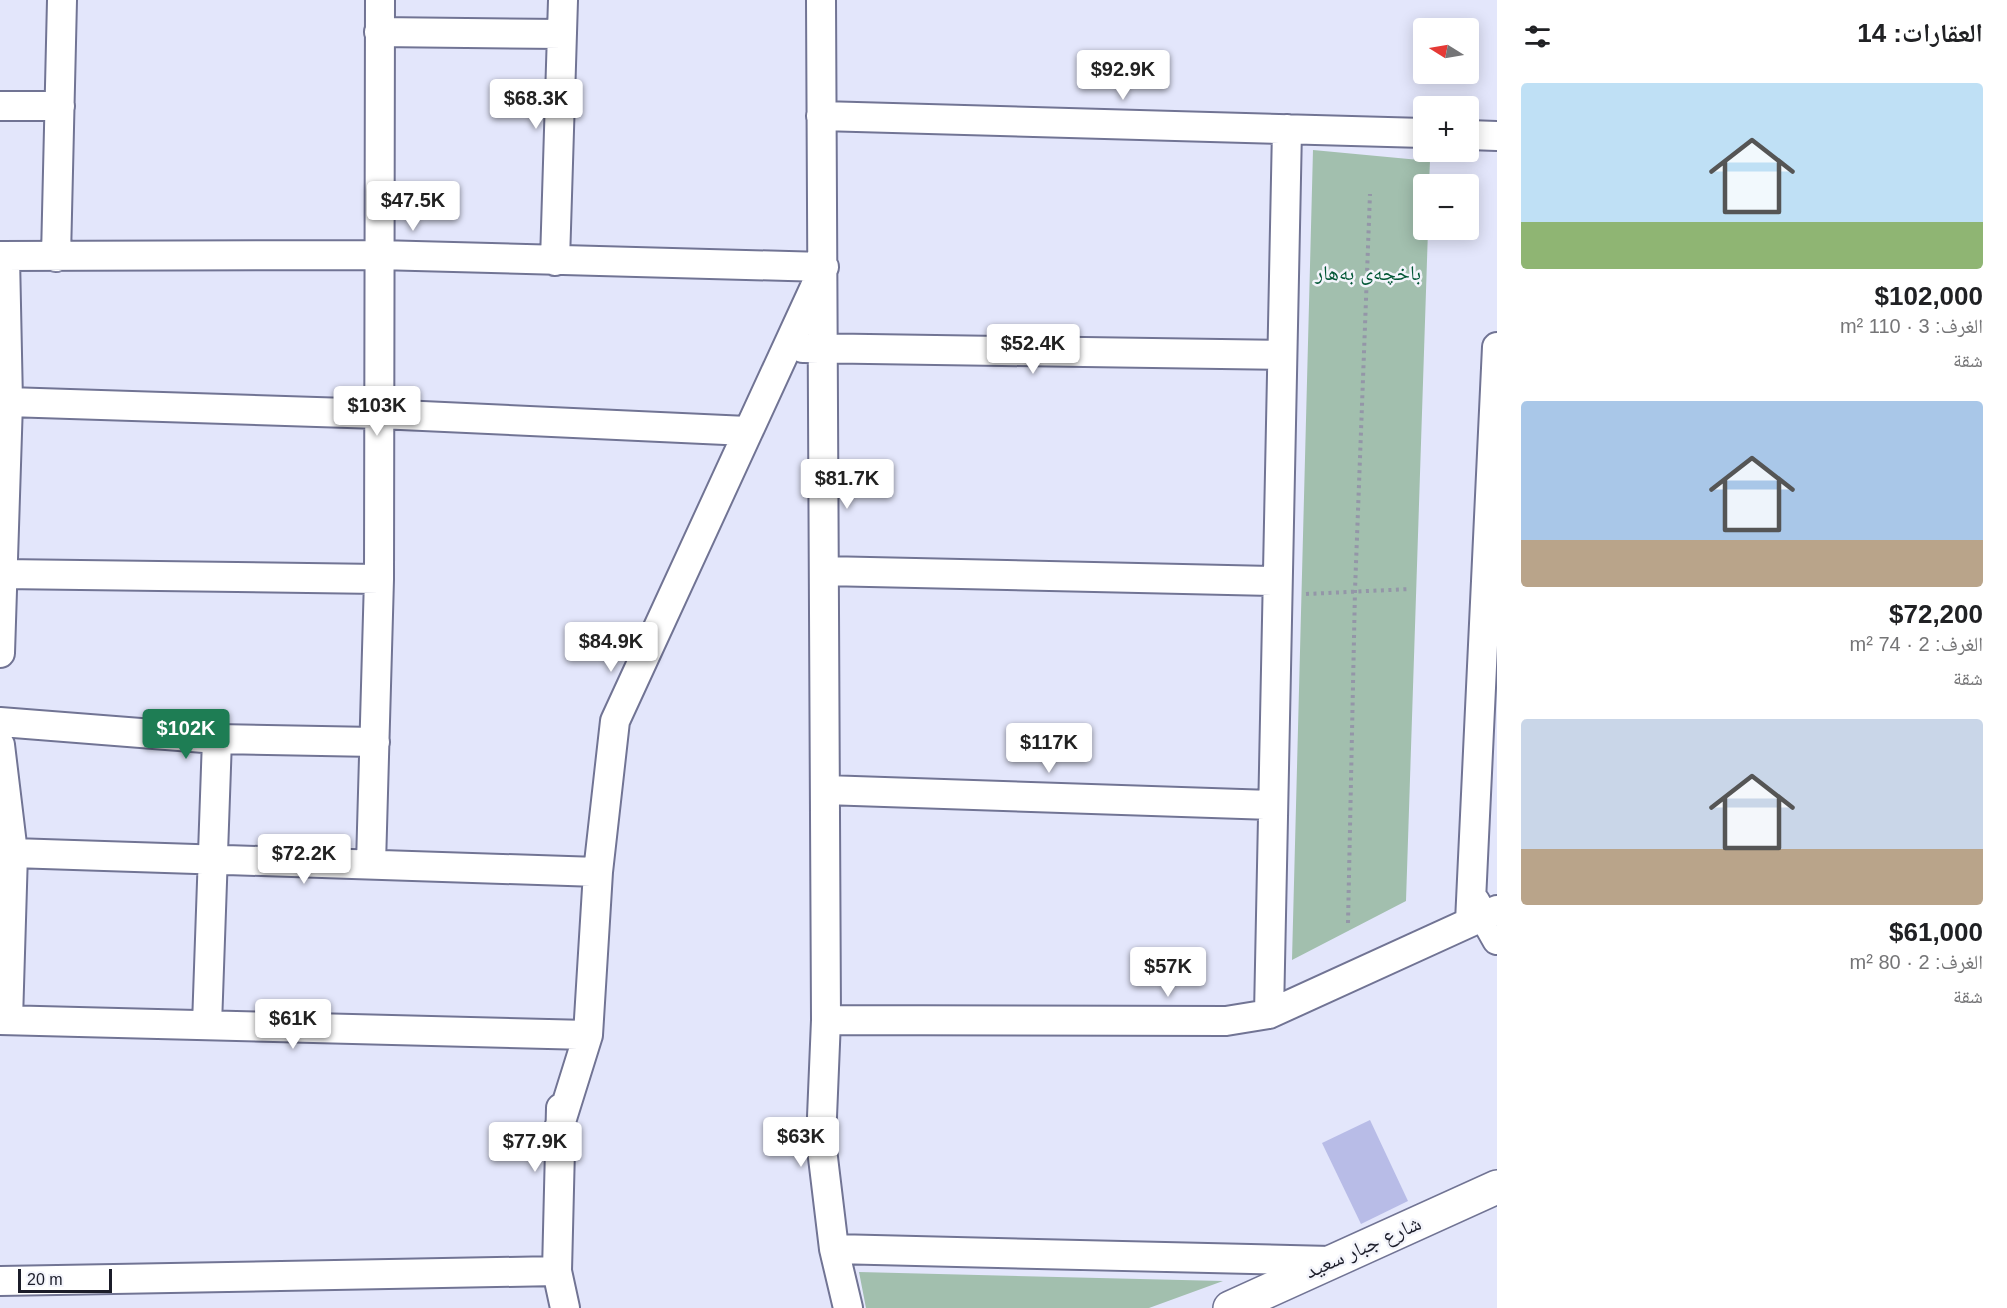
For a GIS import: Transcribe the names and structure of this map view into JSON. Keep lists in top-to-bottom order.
{
  "streets": {
    "street": ["شارع جبار سعيد"]
  },
  "parks": ["باخچەی بەهار"],
  "scale_bar": "20 m",
  "north": "left",
  "page": {
    "heading": "العقارات: 14",
    "map_buttons": ["+", "−"],
    "price": [
      "$92.9K",
      "$68.3K",
      "$47.5K",
      "$52.4K",
      "$103K",
      "$81.7K",
      "$84.9K",
      "$102K",
      "$117K",
      "$72.2K",
      "$57K",
      "$61K",
      "$63K",
      "$77.9K"
    ],
    "list": [
      {
        "name": "$102,000",
        "note": "الغرف: 3 · 110 m² · شقة"
      },
      {
        "name": "$72,200",
        "note": "الغرف: 2 · 74 m² · شقة"
      },
      {
        "name": "$61,000",
        "note": "الغرف: 2 · 80 m² · شقة"
      }
    ],
    "scale": "20 m"
  }
}
